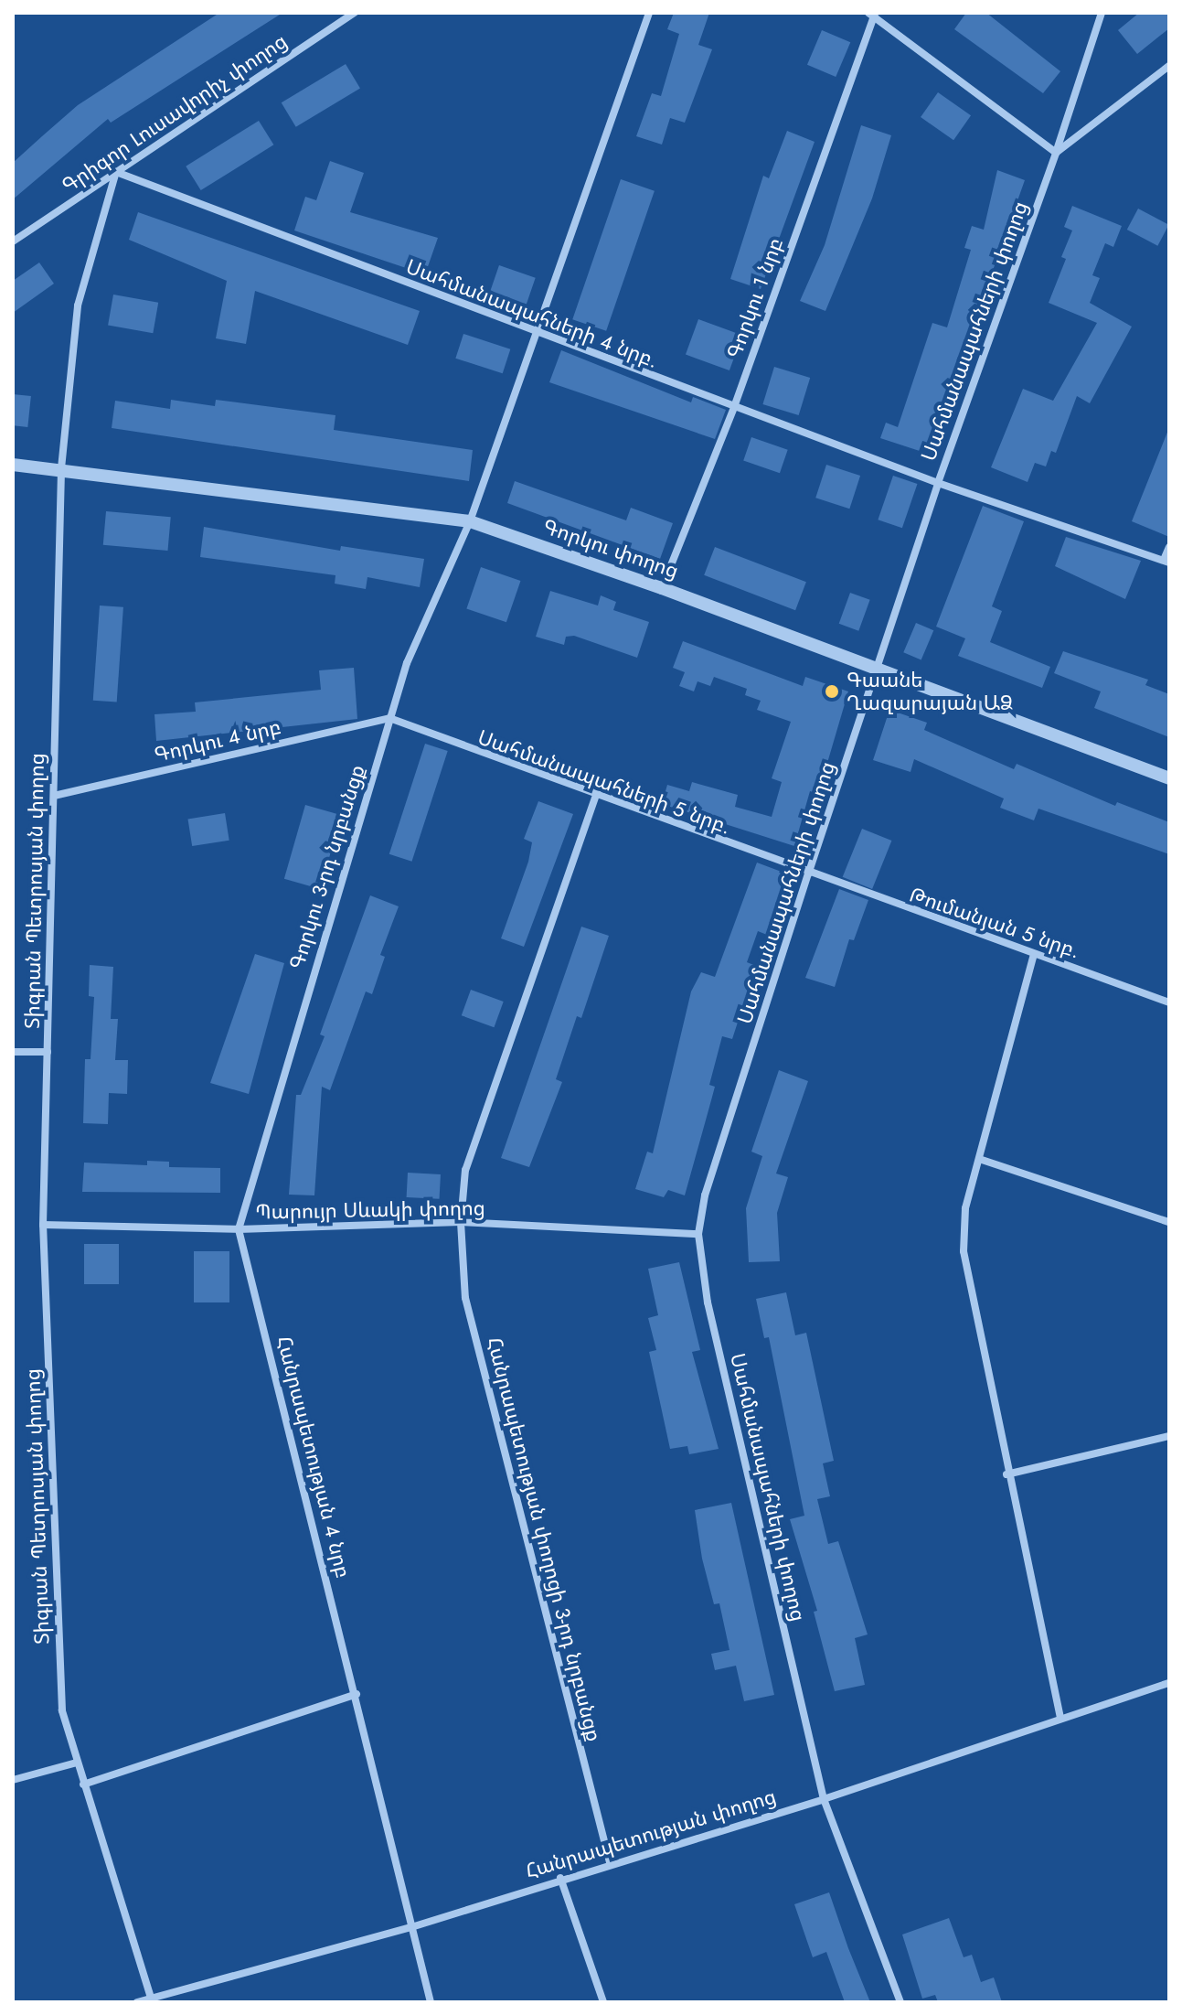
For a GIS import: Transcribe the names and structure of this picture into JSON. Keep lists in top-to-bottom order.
{
  "streets": {
    "street": [
      "Գրիգոր Լուսավորիչ փողոց",
      "Գորկու 1 նրբ",
      "Սահմանապահների 4 նրբ.",
      "Սահմանապահների փողոց",
      "Գորկու փողոց",
      "Գորկու 4 նրբ",
      "Սահմանապահների 5 նրբ.",
      "Գորկու 3-րդ նրբանցք",
      "Տիգրան Պետրոսյան փողոց",
      "Թումանյան 5 նրբ.",
      "Պարույր Սևակի փողոց",
      "Հանրապետության 4 նրբ",
      "Հանրապետության փողոցի 3-րդ նրբանցք",
      "Հանրապետության փողոց"
    ]
  },
  "crossings": [
    ["Գրիգոր Լուսավորիչ փողոց", "Սահմանապահների 4 նրբ."],
    ["Գրիգոր Լուսավորիչ փողոց", "Տիգրան Պետրոսյան փողոց"],
    ["Գորկու 1 նրբ", "Սահմանապահների 4 նրբ."],
    ["Գորկու 1 նրբ", "Գորկու փողոց"],
    ["Սահմանապահների 4 նրբ.", "Սահմանապահների փողոց"],
    ["Սահմանապահների 4 նրբ.", "Գորկու 3-րդ նրբանցք"],
    ["Սահմանապահների 4 նրբ.", "Տիգրան Պետրոսյան փողոց"],
    ["Սահմանապահների փողոց", "Գորկու փողոց"],
    ["Սահմանապահների փողոց", "Սահմանապահների 5 նրբ."],
    ["Սահմանապահների փողոց", "Թումանյան 5 նրբ."],
    ["Սահմանապահների փողոց", "Պարույր Սևակի փողոց"],
    ["Սահմանապահների փողոց", "Հանրապետության փողոց"],
    ["Գորկու փողոց", "Գորկու 3-րդ նրբանցք"],
    ["Գորկու փողոց", "Տիգրան Պետրոսյան փողոց"],
    ["Գորկու 4 նրբ", "Սահմանապահների 5 նրբ."],
    ["Գորկու 4 նրբ", "Գորկու 3-րդ նրբանցք"],
    ["Գորկու 4 նրբ", "Տիգրան Պետրոսյան փողոց"],
    ["Սահմանապահների 5 նրբ.", "Գորկու 3-րդ նրբանցք"],
    ["Սահմանապահների 5 նրբ.", "Թումանյան 5 նրբ."],
    ["Սահմանապահների 5 նրբ.", "Հանրապետության փողոցի 3-րդ նրբանցք"],
    ["Գորկու 3-րդ նրբանցք", "Պարույր Սևակի փողոց"],
    ["Գորկու 3-րդ նրբանցք", "Հանրապետության 4 նրբ"],
    ["Տիգրան Պետրոսյան փողոց", "Պարույր Սևակի փողոց"],
    ["Տիգրան Պետրոսյան փողոց", "Հանրապետության փողոց"],
    ["Պարույր Սևակի փողոց", "Հանրապետության 4 նրբ"],
    ["Պարույր Սևակի փողոց", "Հանրապետության փողոցի 3-րդ նրբանցք"],
    ["Հանրապետության 4 նրբ", "Հանրապետության փողոց"],
    ["Հանրապետության փողոցի 3-րդ նրբանցք", "Հանրապետության փողոց"]
  ],
  "places": ["Գաանե Ղազարայան ԱՁ"]
}
